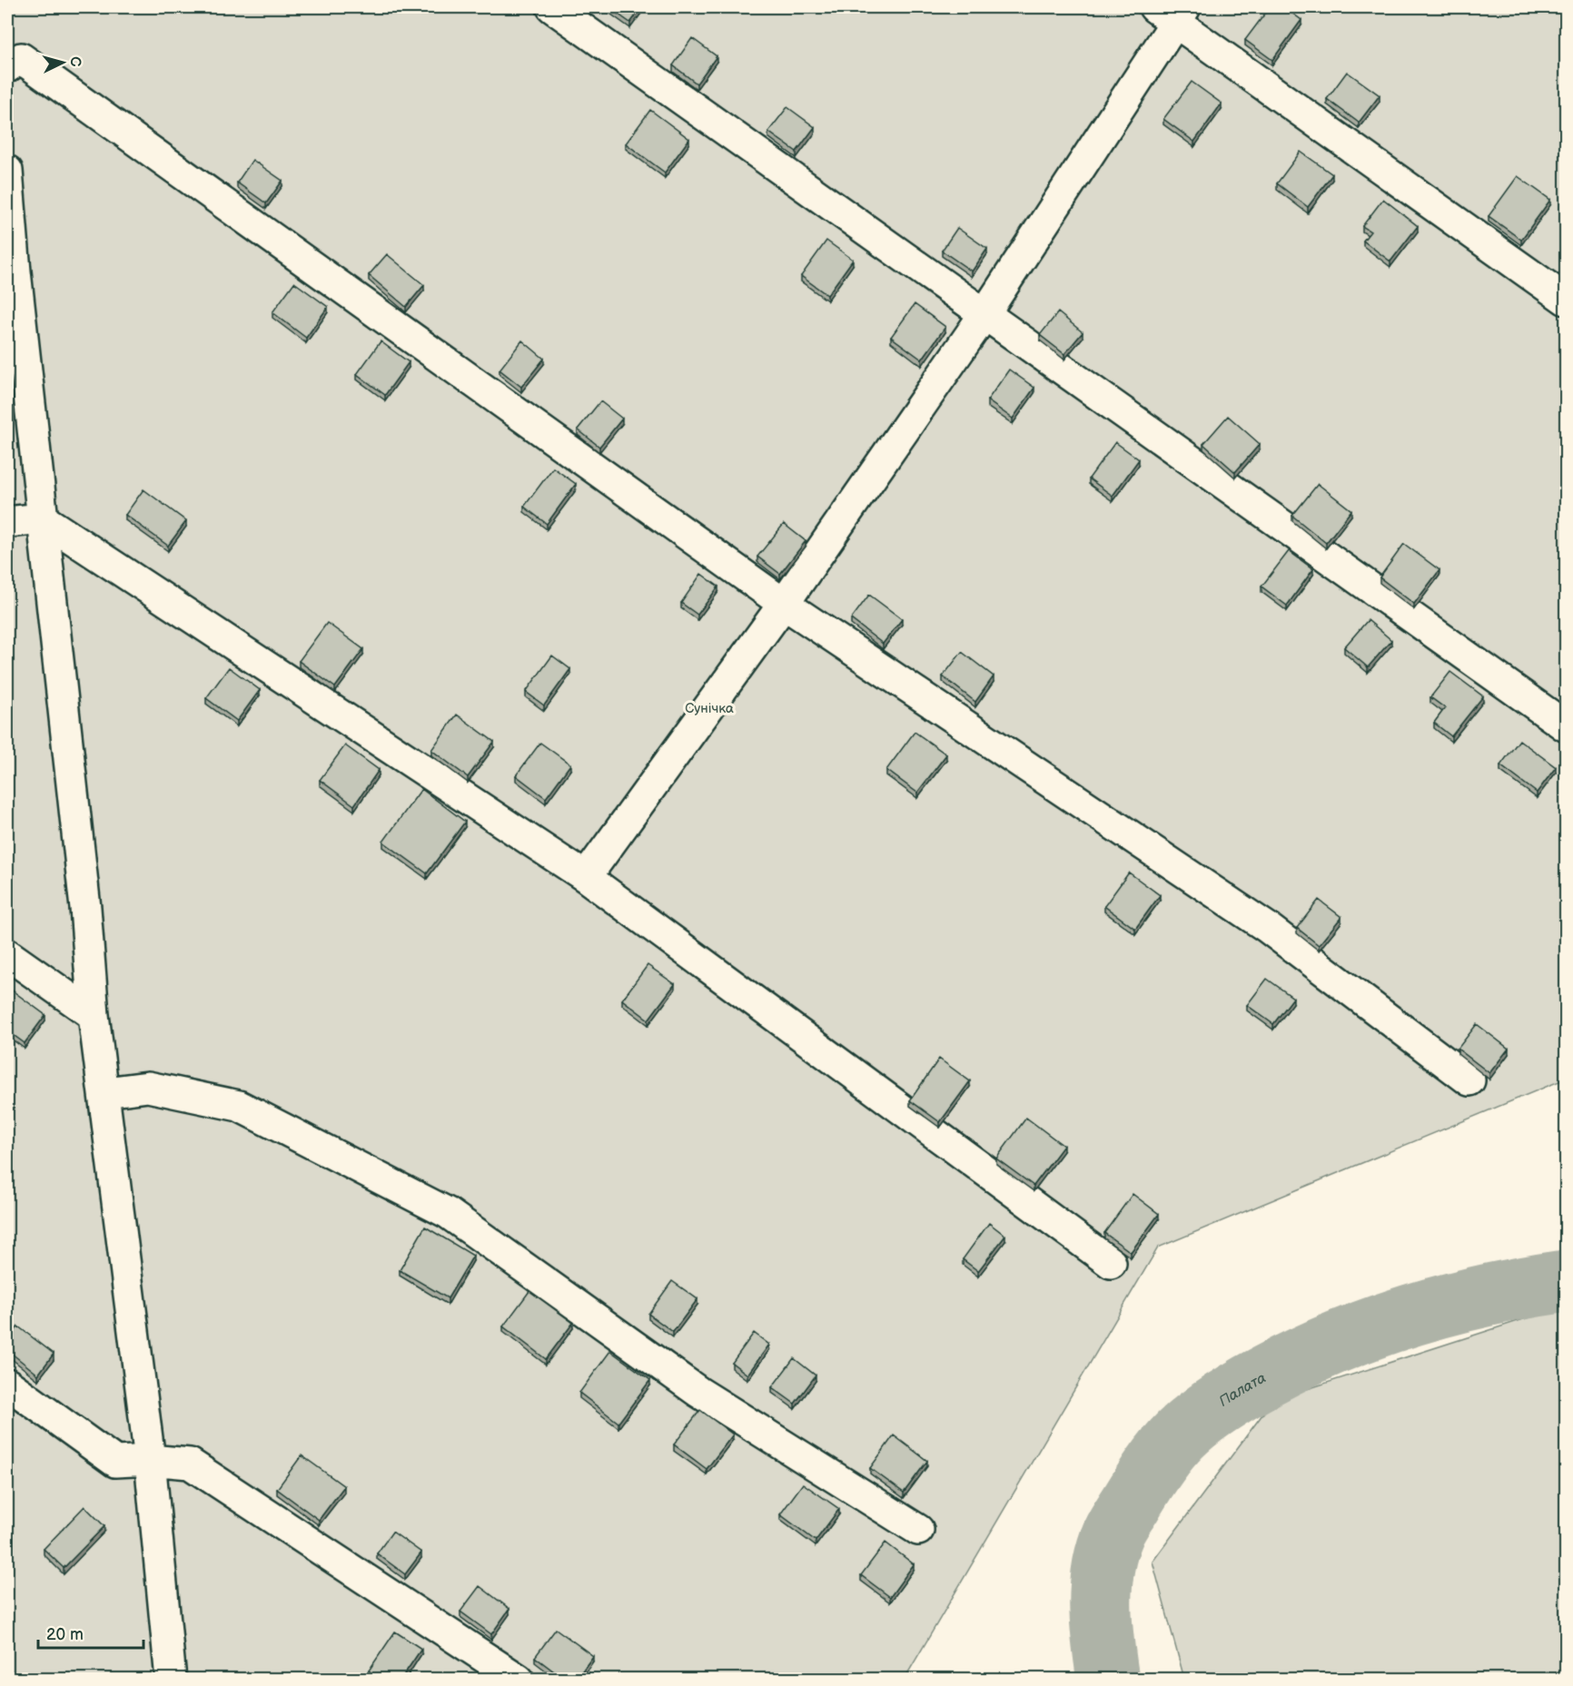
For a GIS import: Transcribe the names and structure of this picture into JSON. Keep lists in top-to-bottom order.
{
  "water": ["Палата"],
  "parks": ["Сунічка"],
  "scale_bar": "20 m",
  "north": "right"
}
